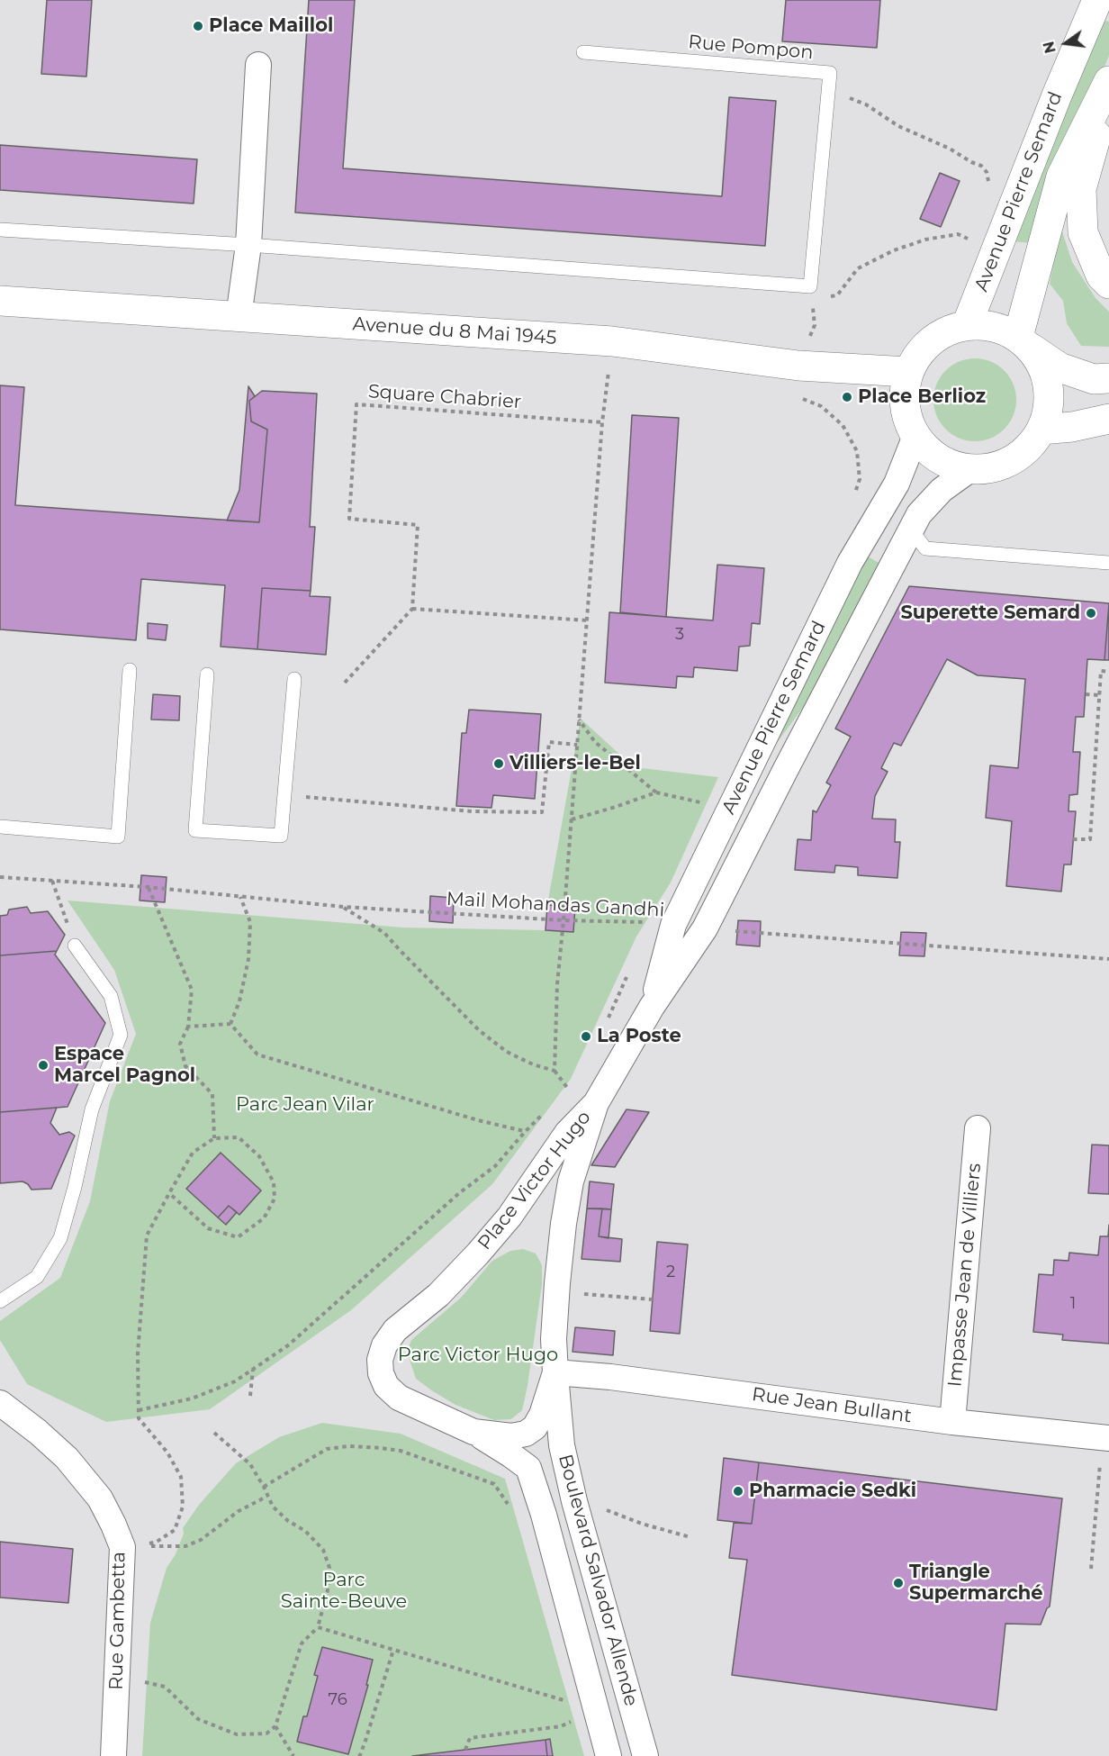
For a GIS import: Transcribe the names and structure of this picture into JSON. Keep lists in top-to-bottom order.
{
  "streets": {
    "main road": ["Avenue Pierre Semard", "Avenue du 8 Mai 1945"],
    "street": [
      "Place Victor Hugo",
      "Impasse Jean de Villiers",
      "Rue Jean Bullant",
      "Boulevard Salvador Allende",
      "Rue Gambetta"
    ],
    "lane": ["Rue Pompon"],
    "path": ["Square Chabrier", "Mail Mohandas Gandhi"]
  },
  "crossings": [
    ["Avenue Pierre Semard", "Avenue du 8 Mai 1945"],
    ["Avenue Pierre Semard", "Mail Mohandas Gandhi"],
    ["Avenue Pierre Semard", "Place Victor Hugo"],
    ["Place Victor Hugo", "Rue Jean Bullant"],
    ["Place Victor Hugo", "Boulevard Salvador Allende"],
    ["Impasse Jean de Villiers", "Rue Jean Bullant"],
    ["Rue Jean Bullant", "Boulevard Salvador Allende"]
  ],
  "parks": ["Parc Jean Vilar", "Parc Victor Hugo", "Parc Sainte-Beuve"],
  "places": [
    "Place Maillol",
    "Place Berlioz",
    "Superette Semard",
    "Villiers-le-Bel",
    "La Poste",
    "Espace Marcel Pagnol",
    "Pharmacie Sedki",
    "Triangle Supermarché"
  ],
  "house_numbers": [
    "3",
    "2",
    "1",
    "76"
  ],
  "north": "left"
}
